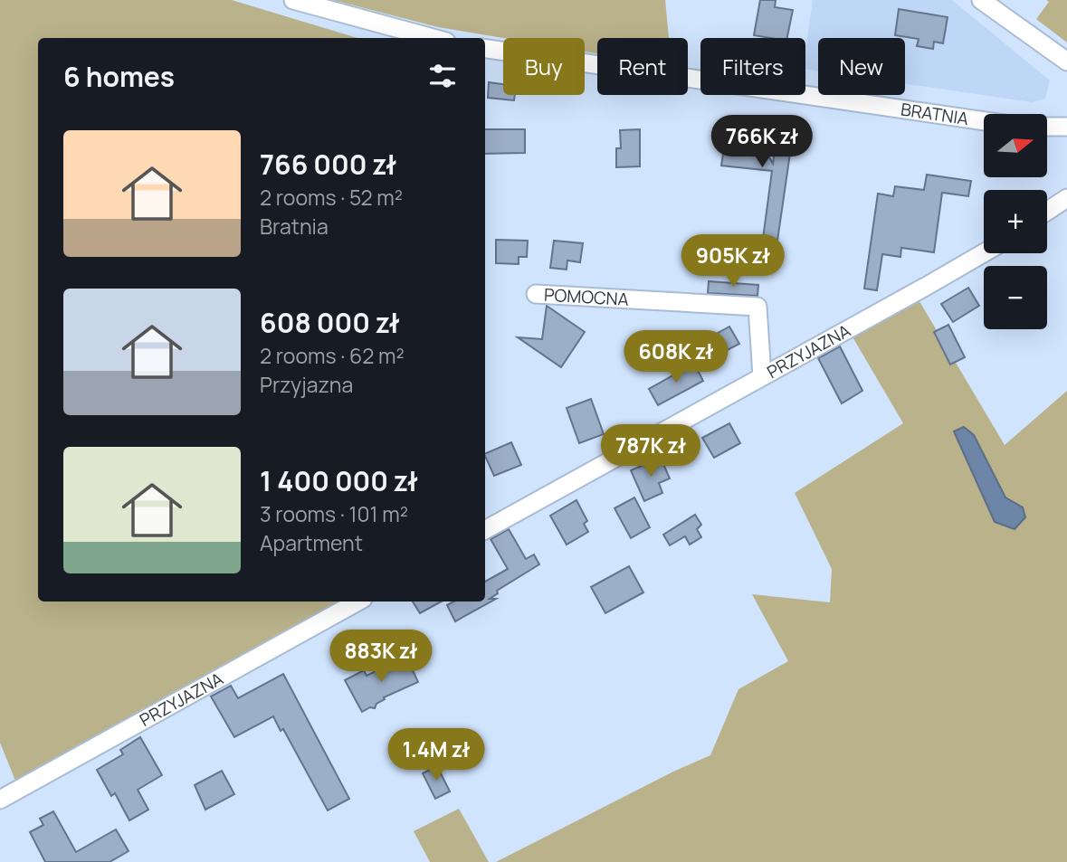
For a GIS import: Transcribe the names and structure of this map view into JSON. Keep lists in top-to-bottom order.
{
  "streets": {
    "street": ["BRATNIA", "POMOCNA", "PRZYJAZNA"]
  },
  "crossings": [
    ["POMOCNA", "PRZYJAZNA"]
  ],
  "north": "right",
  "page": {
    "chip": [
      "Buy",
      "Rent",
      "Filters",
      "New"
    ],
    "heading": "6 homes",
    "map_buttons": ["+", "−"],
    "list": [
      {
        "name": "766 000 zł",
        "note": "2 rooms · 52 m² · Bratnia"
      },
      {
        "name": "608 000 zł",
        "note": "2 rooms · 62 m² · Przyjazna"
      },
      {
        "name": "1 400 000 zł",
        "note": "3 rooms · 101 m² · Apartment"
      }
    ],
    "price": [
      "766K zł",
      "905K zł",
      "608K zł",
      "787K zł",
      "883K zł",
      "1.4M zł"
    ]
  }
}
